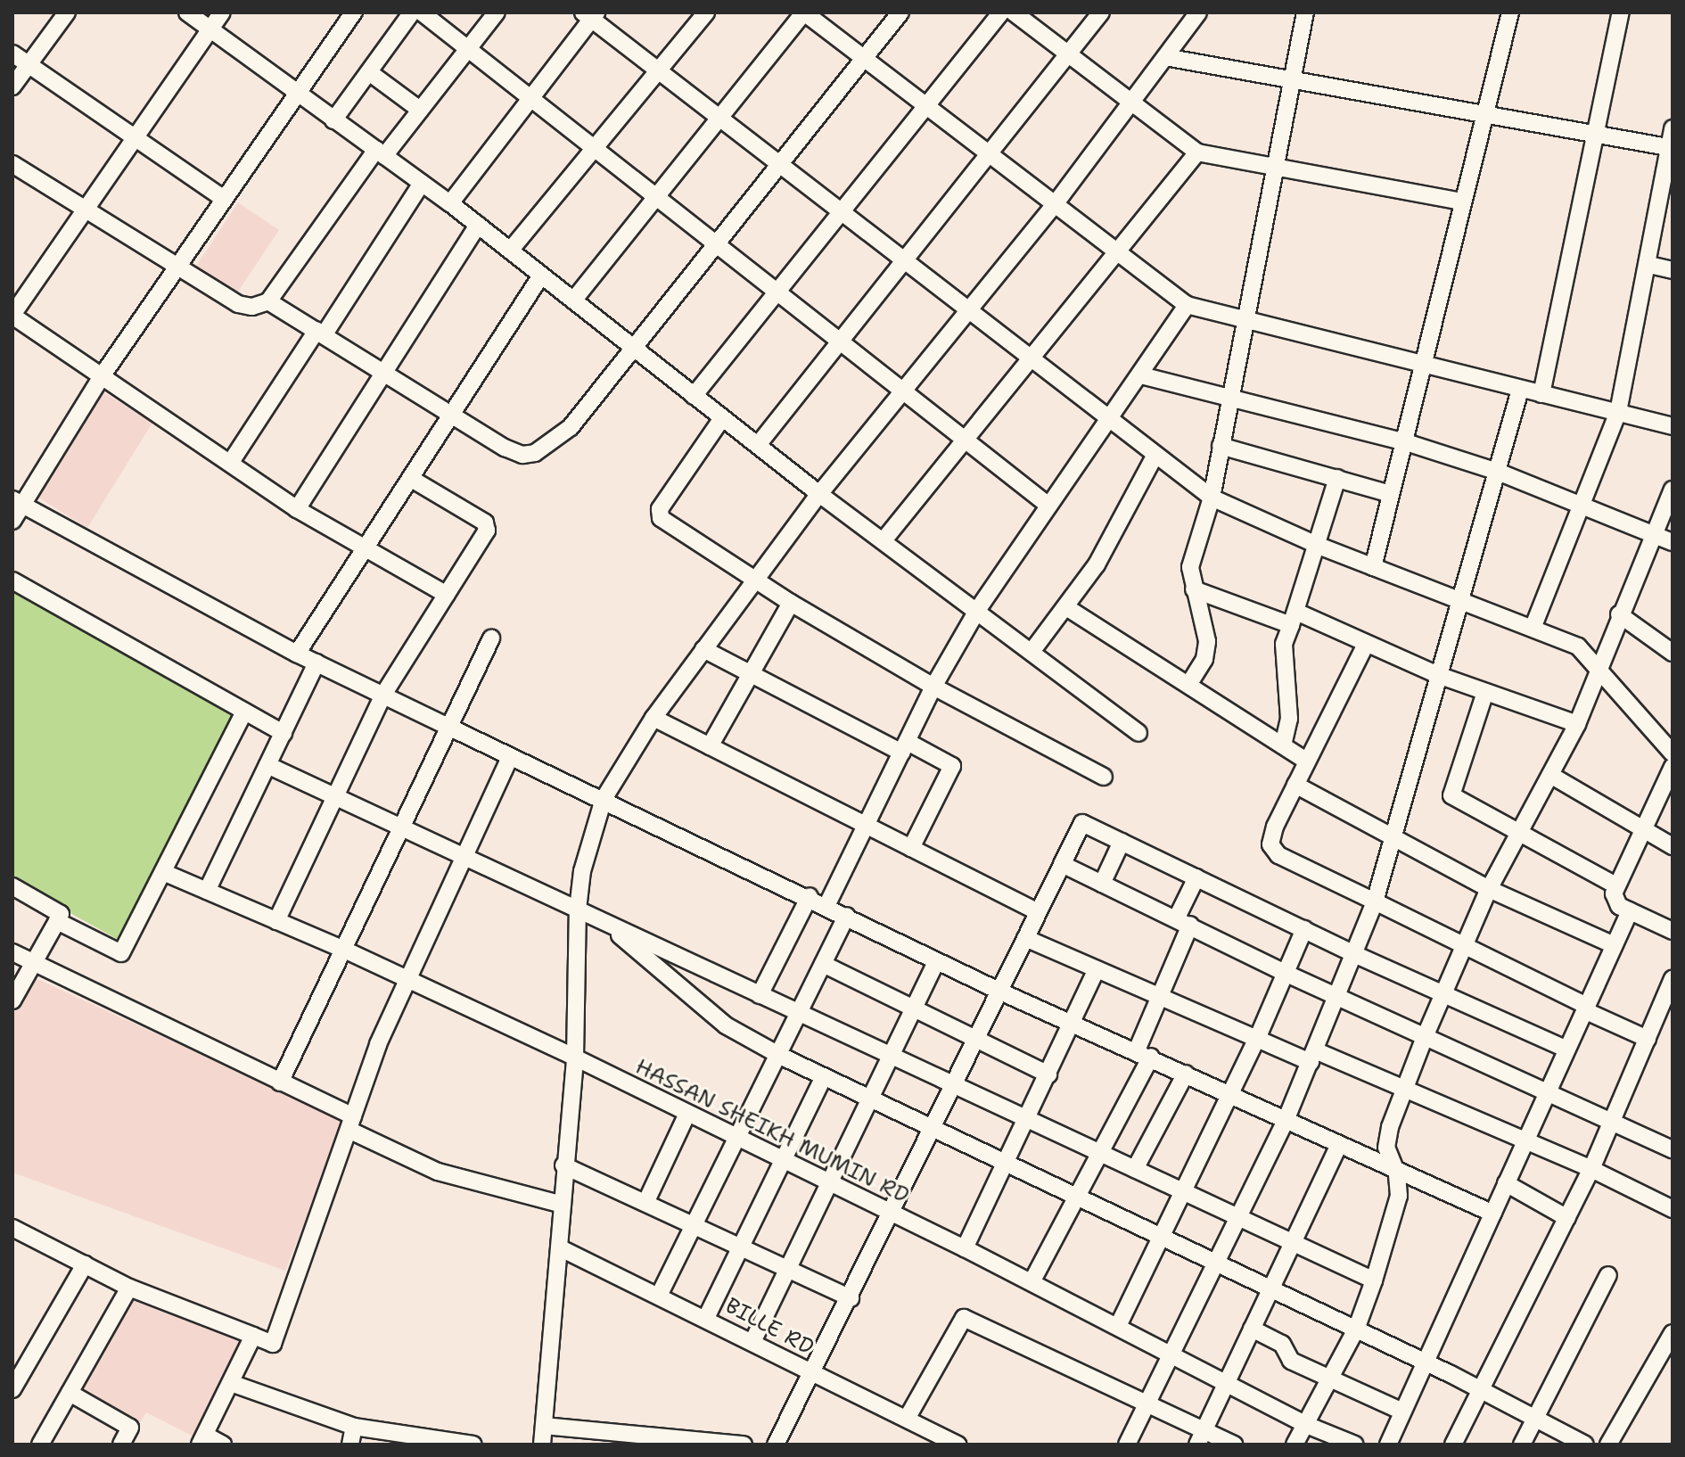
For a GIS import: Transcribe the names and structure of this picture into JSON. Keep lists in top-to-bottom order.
{
  "streets": {
    "street": ["HASSAN SHEIKH MUMIN RD", "BILLE RD"]
  }
}
